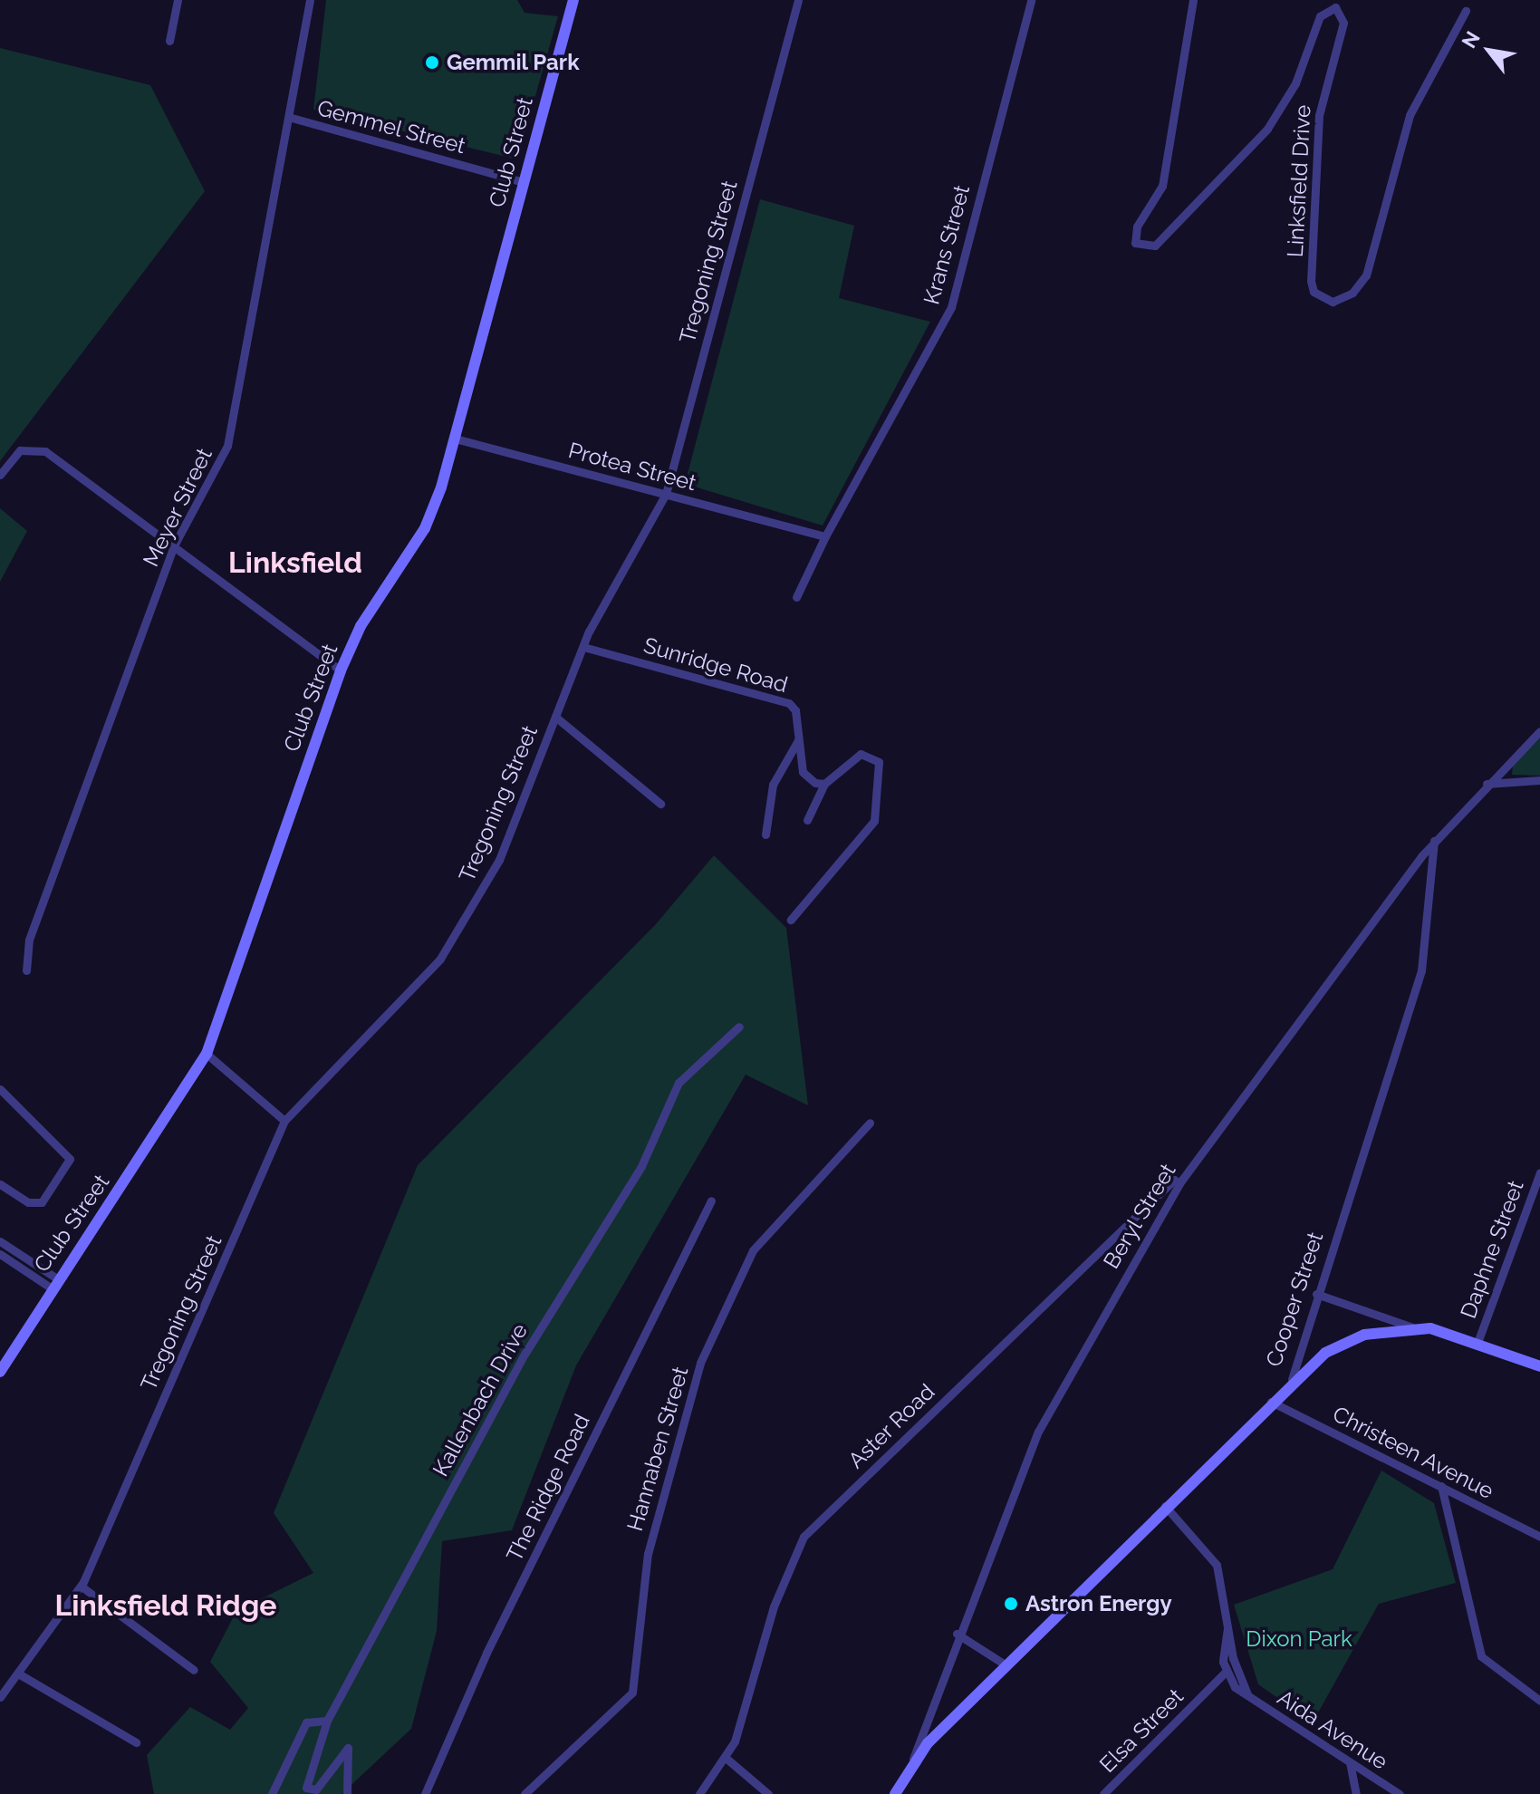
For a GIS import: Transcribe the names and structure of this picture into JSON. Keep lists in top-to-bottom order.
{
  "streets": {
    "main road": ["Club Street", "Beryl Street", "Cooper Street"],
    "street": [
      "Gemmel Street",
      "Linksfield Drive",
      "Krans Street",
      "Tregoning Street",
      "Protea Street",
      "Meyer Street",
      "Sunridge Road",
      "Daphne Street",
      "Kallenbach Drive",
      "Aster Road",
      "Hannaben Street",
      "Christeen Avenue",
      "The Ridge Road",
      "Aida Avenue",
      "Elsa Street"
    ]
  },
  "crossings": [
    ["Gemmel Street", "Club Street"],
    ["Gemmel Street", "Meyer Street"],
    ["Club Street", "Protea Street"],
    ["Krans Street", "Protea Street"],
    ["Tregoning Street", "Protea Street"],
    ["Tregoning Street", "Sunridge Road"],
    ["Beryl Street", "Cooper Street"],
    ["Beryl Street", "Aster Road"],
    ["Cooper Street", "Christeen Avenue"],
    ["Cooper Street", "Aida Avenue"],
    ["Aida Avenue", "Elsa Street"]
  ],
  "districts": ["Linksfield", "Linksfield Ridge"],
  "parks": ["Dixon Park"],
  "places": ["Gemmil Park", "Astron Energy"],
  "north": "top left"
}
